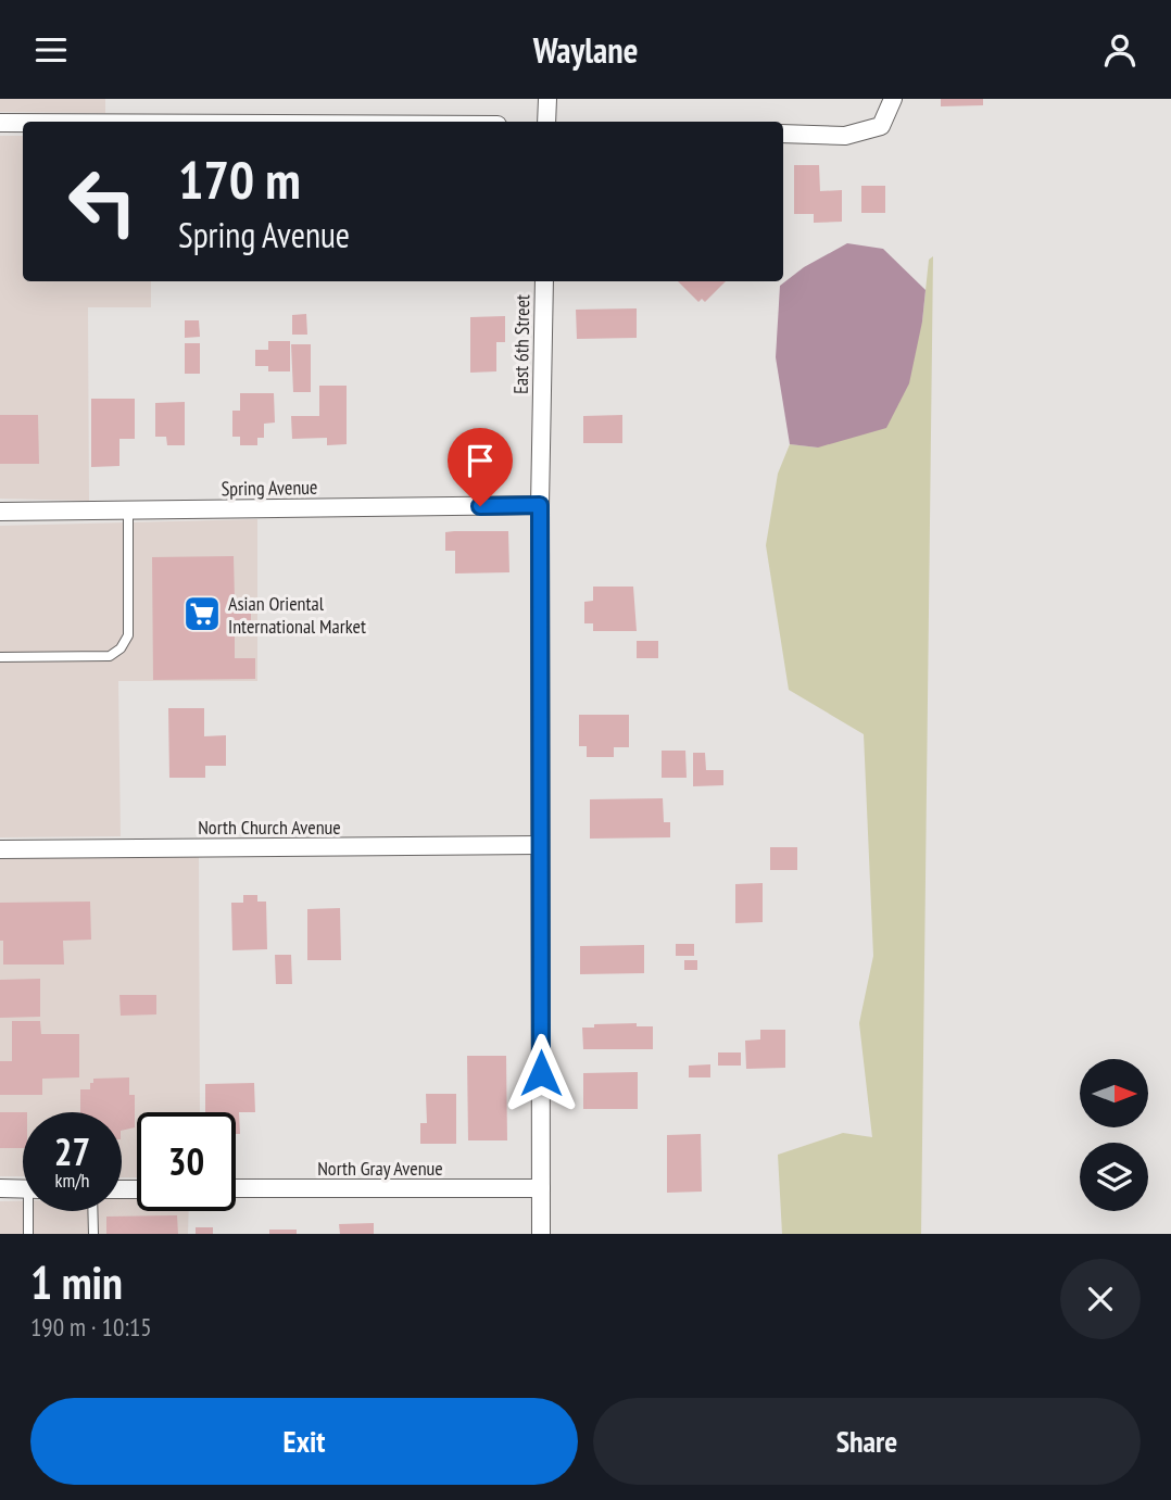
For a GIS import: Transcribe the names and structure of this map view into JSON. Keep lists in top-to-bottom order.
{
  "streets": {
    "street": [
      "East 6th Street",
      "Spring Avenue",
      "North Church Avenue",
      "North Gray Avenue"
    ]
  },
  "crossings": [
    ["East 6th Street", "Spring Avenue"],
    ["East 6th Street", "North Church Avenue"],
    ["East 6th Street", "North Gray Avenue"]
  ],
  "places": {
    "supermarket": ["Asian Oriental International Market"]
  },
  "north": "right",
  "page": {
    "header": "Waylane",
    "turn": ["170 m", "Spring Avenue"],
    "speed": "27 km/h",
    "limit": "30",
    "heading": ["1 min", "190 m · 10:15"],
    "buttons": ["Exit", "Share"]
  }
}
